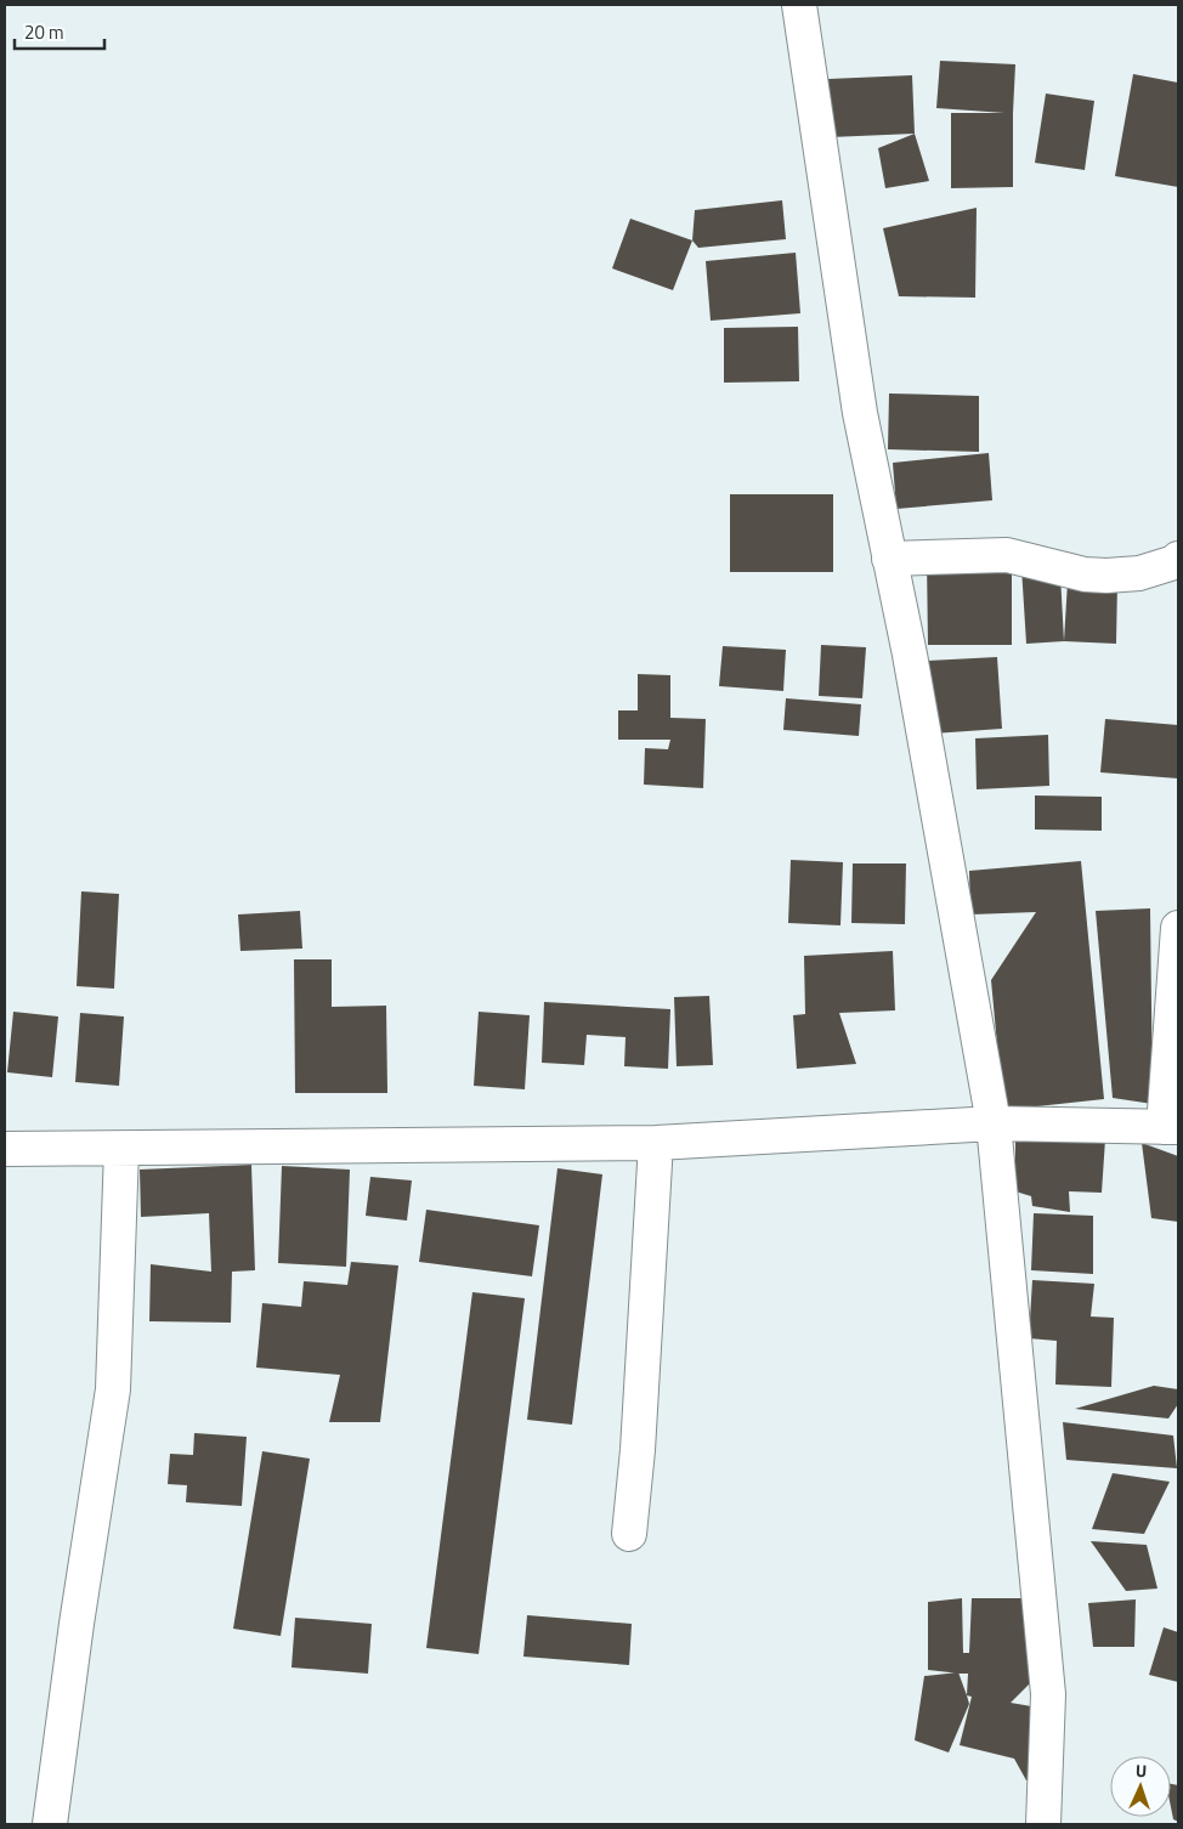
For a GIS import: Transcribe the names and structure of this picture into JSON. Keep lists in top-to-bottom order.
{
  "scale_bar": "20 m",
  "north": "top"
}
